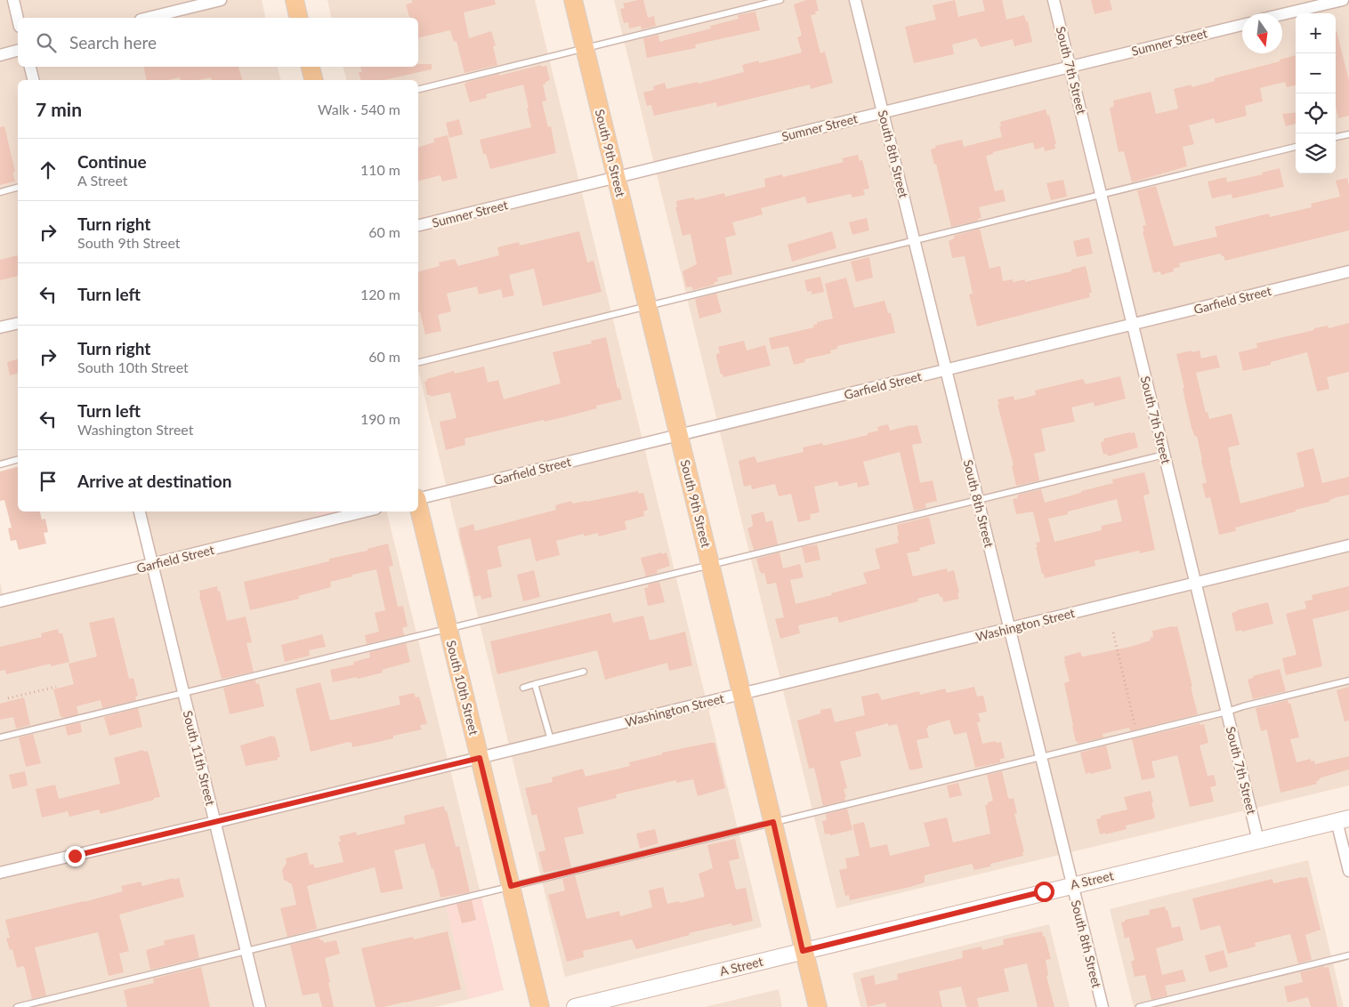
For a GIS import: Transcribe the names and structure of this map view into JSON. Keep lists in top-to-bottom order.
{
  "streets": {
    "main road": ["South 9th Street", "South 10th Street", "A Street"],
    "street": [
      "Sumner Street",
      "South 7th Street",
      "South 8th Street",
      "Garfield Street",
      "Washington Street",
      "South 11th Street"
    ]
  },
  "crossings": [
    ["Sumner Street", "South 7th Street"],
    ["Sumner Street", "South 9th Street"],
    ["Sumner Street", "South 8th Street"],
    ["South 7th Street", "Garfield Street"],
    ["South 7th Street", "Washington Street"],
    ["South 7th Street", "A Street"],
    ["South 9th Street", "Garfield Street"],
    ["South 9th Street", "Washington Street"],
    ["South 9th Street", "A Street"],
    ["South 8th Street", "Garfield Street"],
    ["South 8th Street", "Washington Street"],
    ["South 8th Street", "A Street"],
    ["Garfield Street", "South 11th Street"],
    ["Washington Street", "South 10th Street"],
    ["Washington Street", "South 11th Street"]
  ],
  "north": "bottom",
  "page": {
    "map_buttons": ["+", "−"],
    "search": "Search here",
    "heading": ["7 min", "Walk · 540 m"],
    "list": [
      ["Continue", "A Street", "110 m"],
      ["Turn right", "South 9th Street", "60 m"],
      ["Turn left", "120 m"],
      ["Turn right", "South 10th Street", "60 m"],
      ["Turn left", "Washington Street", "190 m"],
      "Arrive at destination"
    ]
  }
}
